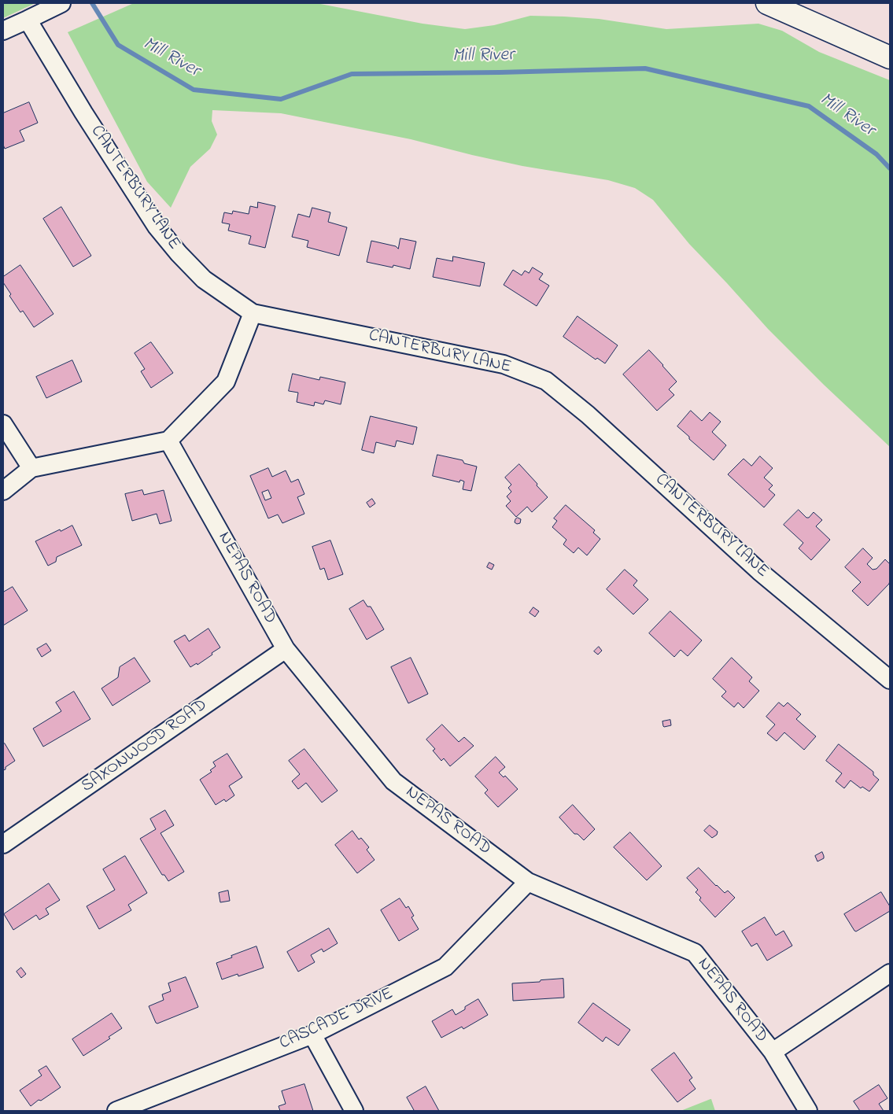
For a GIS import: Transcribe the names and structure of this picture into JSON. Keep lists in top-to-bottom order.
{
  "streets": {
    "street": [
      "CANTERBURY LANE",
      "NEPAS ROAD",
      "SAXONWOOD ROAD",
      "CASCADE DRIVE"
    ]
  },
  "crossings": [
    ["NEPAS ROAD", "SAXONWOOD ROAD"],
    ["NEPAS ROAD", "CASCADE DRIVE"]
  ],
  "water": ["Mill River"]
}
